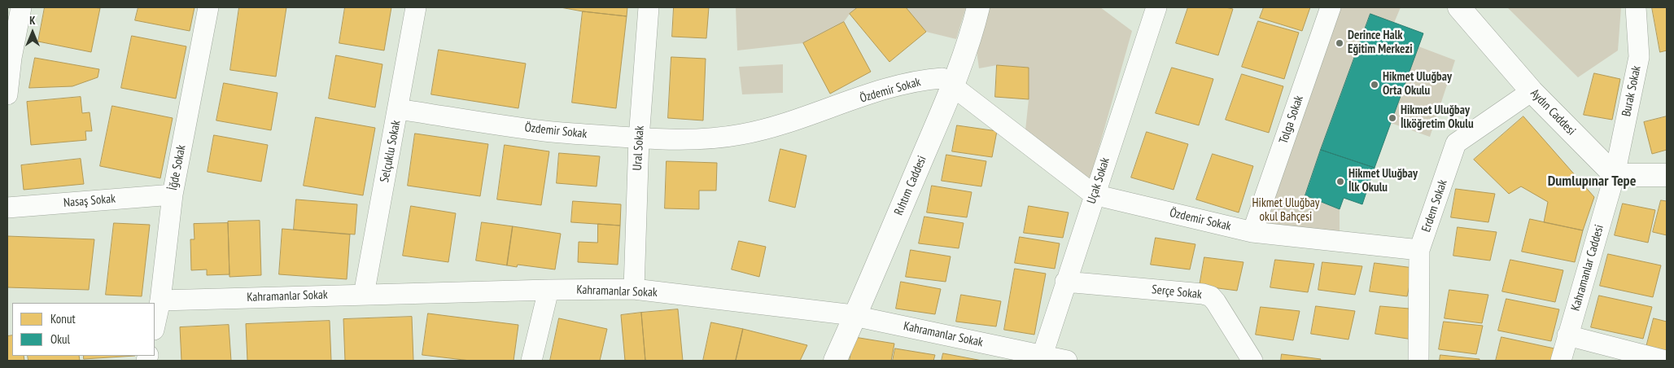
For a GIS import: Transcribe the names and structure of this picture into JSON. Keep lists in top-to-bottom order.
{
  "streets": {
    "main road": ["Aydın Caddesi", "Rıhtım Caddesi"],
    "street": [
      "Özdemir Sokak",
      "Burak Sokak",
      "Tolga Sokak",
      "Ural Sokak",
      "Selçuklu Sokak",
      "İğde Sokak",
      "Uçak Sokak",
      "Nasaş Sokak",
      "Erdem Sokak",
      "Kahramanlar Caddesi",
      "Kahramanlar Sokak",
      "Serçe Sokak"
    ]
  },
  "crossings": [
    ["Özdemir Sokak", "Tolga Sokak"],
    ["Özdemir Sokak", "Ural Sokak"],
    ["Özdemir Sokak", "Selçuklu Sokak"],
    ["Özdemir Sokak", "Uçak Sokak"],
    ["Özdemir Sokak", "Rıhtım Caddesi"],
    ["Özdemir Sokak", "Erdem Sokak"],
    ["Burak Sokak", "Aydın Caddesi"],
    ["Burak Sokak", "Kahramanlar Caddesi"],
    ["Aydın Caddesi", "Erdem Sokak"],
    ["Aydın Caddesi", "Kahramanlar Caddesi"],
    ["Ural Sokak", "Kahramanlar Sokak"],
    ["Selçuklu Sokak", "Kahramanlar Sokak"],
    ["İğde Sokak", "Nasaş Sokak"],
    ["İğde Sokak", "Kahramanlar Sokak"],
    ["Uçak Sokak", "Kahramanlar Sokak"],
    ["Uçak Sokak", "Serçe Sokak"],
    ["Rıhtım Caddesi", "Kahramanlar Sokak"]
  ],
  "districts": ["Dumlupınar Tepe"],
  "parks": ["Hikmet Uluğbay okul Bahçesi"],
  "places": [
    "Derince Halk Eğitim Merkezi",
    "Hikmet Uluğbay Orta Okulu",
    "Hikmet Uluğbay İlköğretim Okulu",
    "Hikmet Uluğbay İlk Okulu"
  ],
  "legend": ["Konut", "Okul"],
  "north": "top"
}
